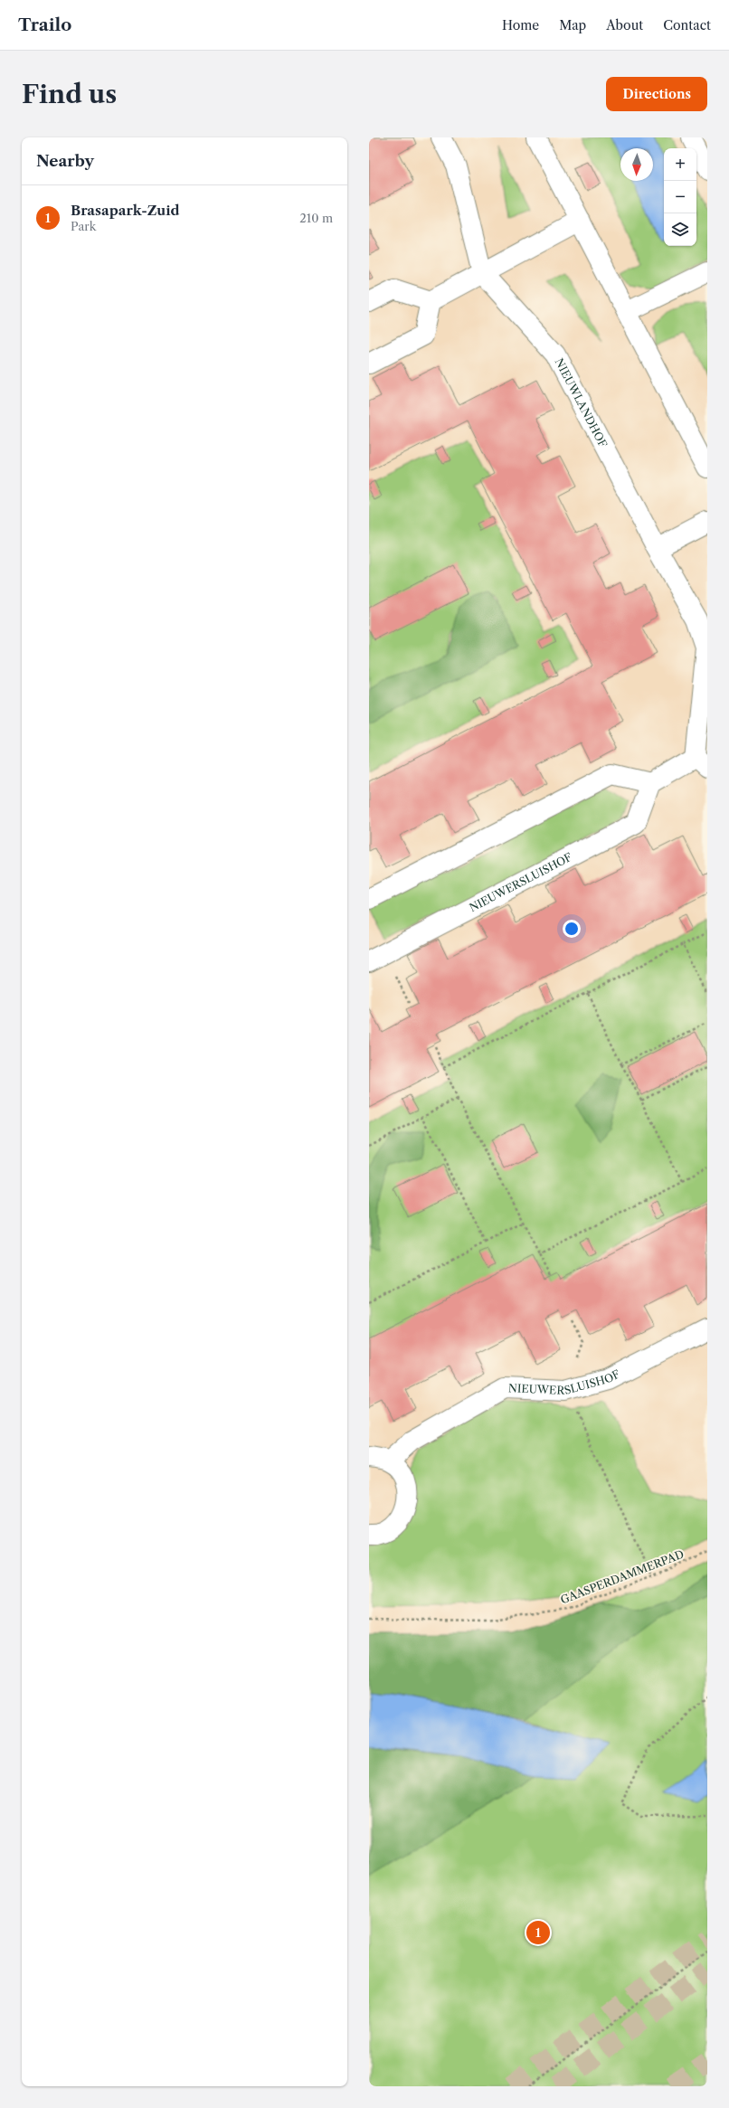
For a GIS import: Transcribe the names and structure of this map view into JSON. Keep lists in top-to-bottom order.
{
  "streets": {
    "street": ["NIEUWLANDHOF", "NIEUWERSLUISHOF"],
    "path": ["GAASPERDAMMERPAD"]
  },
  "north": "bottom",
  "page": {
    "header": "Trailo",
    "nav": [
      "Home",
      "Map",
      "About",
      "Contact"
    ],
    "buttons": "Directions",
    "title": "Find us",
    "heading": "Nearby",
    "map_buttons": ["+", "−"],
    "list": [
      {
        "mark": "1",
        "name": "Brasapark-Zuid",
        "note": "Park",
        "value": "210 m"
      }
    ],
    "pins": "1"
  }
}
